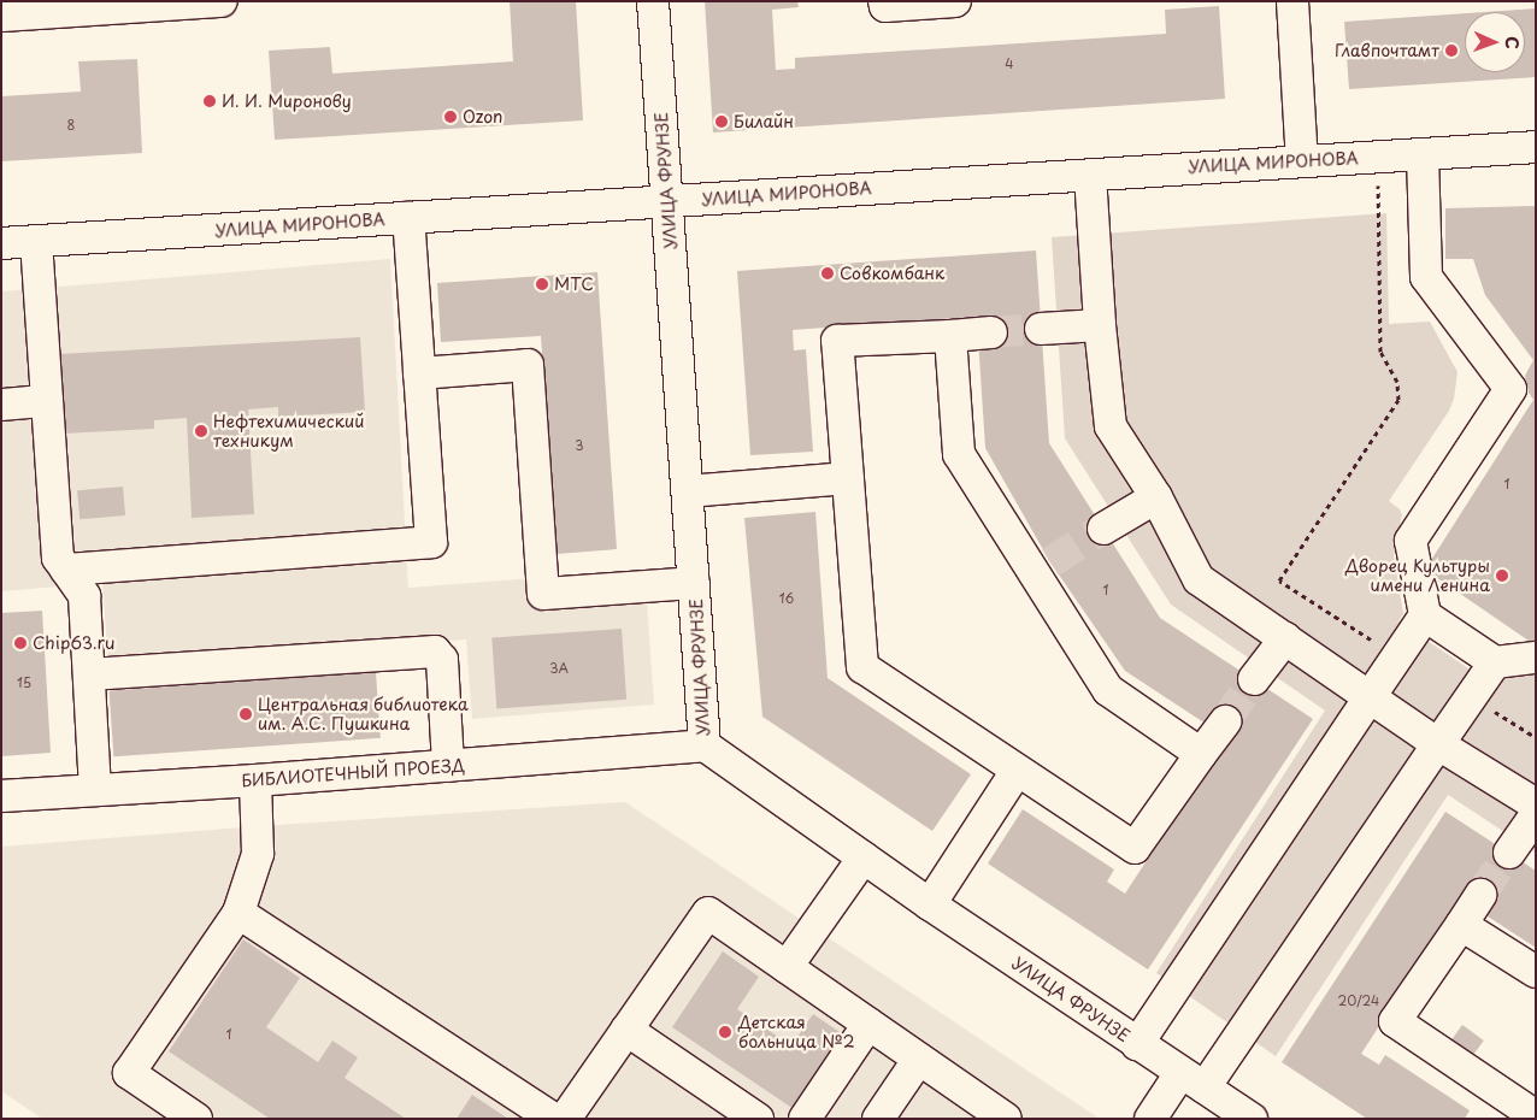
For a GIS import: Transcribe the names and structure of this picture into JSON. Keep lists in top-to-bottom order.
{
  "streets": {
    "street": ["УЛИЦА МИРОНОВА", "УЛИЦА ФРУНЗЕ", "БИБЛИОТЕЧНЫЙ ПРОЕЗД"]
  },
  "crossings": [
    ["УЛИЦА МИРОНОВА", "УЛИЦА ФРУНЗЕ"],
    ["УЛИЦА ФРУНЗЕ", "БИБЛИОТЕЧНЫЙ ПРОЕЗД"]
  ],
  "places": [
    "Главпочтамт",
    "И. И. Миронову",
    "Ozon",
    "Билайн",
    "Совкомбанк",
    "МТС",
    "Нефтехимический техникум",
    "Дворец Культуры имени Ленина",
    "Chip63.ru",
    "Центральная библиотека им. А.С. Пушкина",
    "Детская больница №2"
  ],
  "house_numbers": [
    "4",
    "8",
    "3",
    "1",
    "1",
    "16",
    "3А",
    "15",
    "20/24",
    "1"
  ],
  "north": "right"
}
